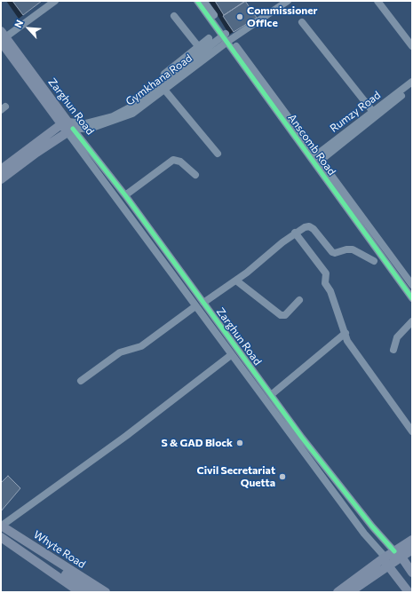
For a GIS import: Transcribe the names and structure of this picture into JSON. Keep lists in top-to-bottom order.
{
  "streets": {
    "main road": ["Zarghun Road", "Whyte Road"],
    "street": ["Gymkhana Road", "Rumzy Road", "Anscomb Road"]
  },
  "crossings": [
    ["Gymkhana Road", "Zarghun Road"],
    ["Gymkhana Road", "Anscomb Road"],
    ["Rumzy Road", "Anscomb Road"]
  ],
  "places": ["Commissioner Office", "S & GAD Block", "Civil Secretariat Quetta"],
  "north": "top left"
}
